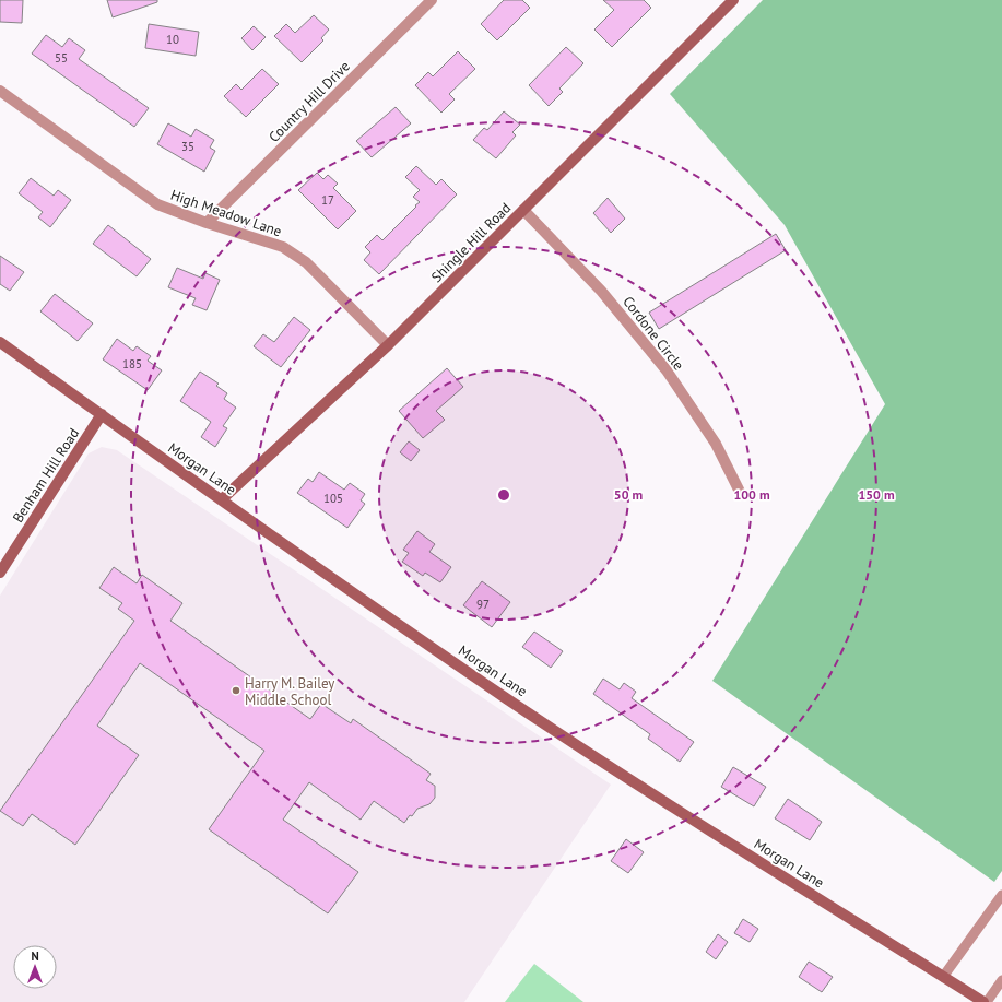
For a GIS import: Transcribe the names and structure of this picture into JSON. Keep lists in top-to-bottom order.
{
  "streets": {
    "street": [
      "Country Hill Drive",
      "High Meadow Lane",
      "Shingle Hill Road",
      "Cordone Circle",
      "Morgan Lane",
      "Benham Hill Road"
    ]
  },
  "crossings": [
    ["Country Hill Drive", "High Meadow Lane"],
    ["High Meadow Lane", "Shingle Hill Road"],
    ["Shingle Hill Road", "Cordone Circle"],
    ["Shingle Hill Road", "Morgan Lane"],
    ["Morgan Lane", "Benham Hill Road"]
  ],
  "places": ["Harry M. Bailey Middle School"],
  "house_numbers": [
    "10",
    "55",
    "35",
    "17",
    "185",
    "105",
    "97"
  ],
  "north": "top",
  "rings": ["50 m", "100 m", "150 m"]
}
